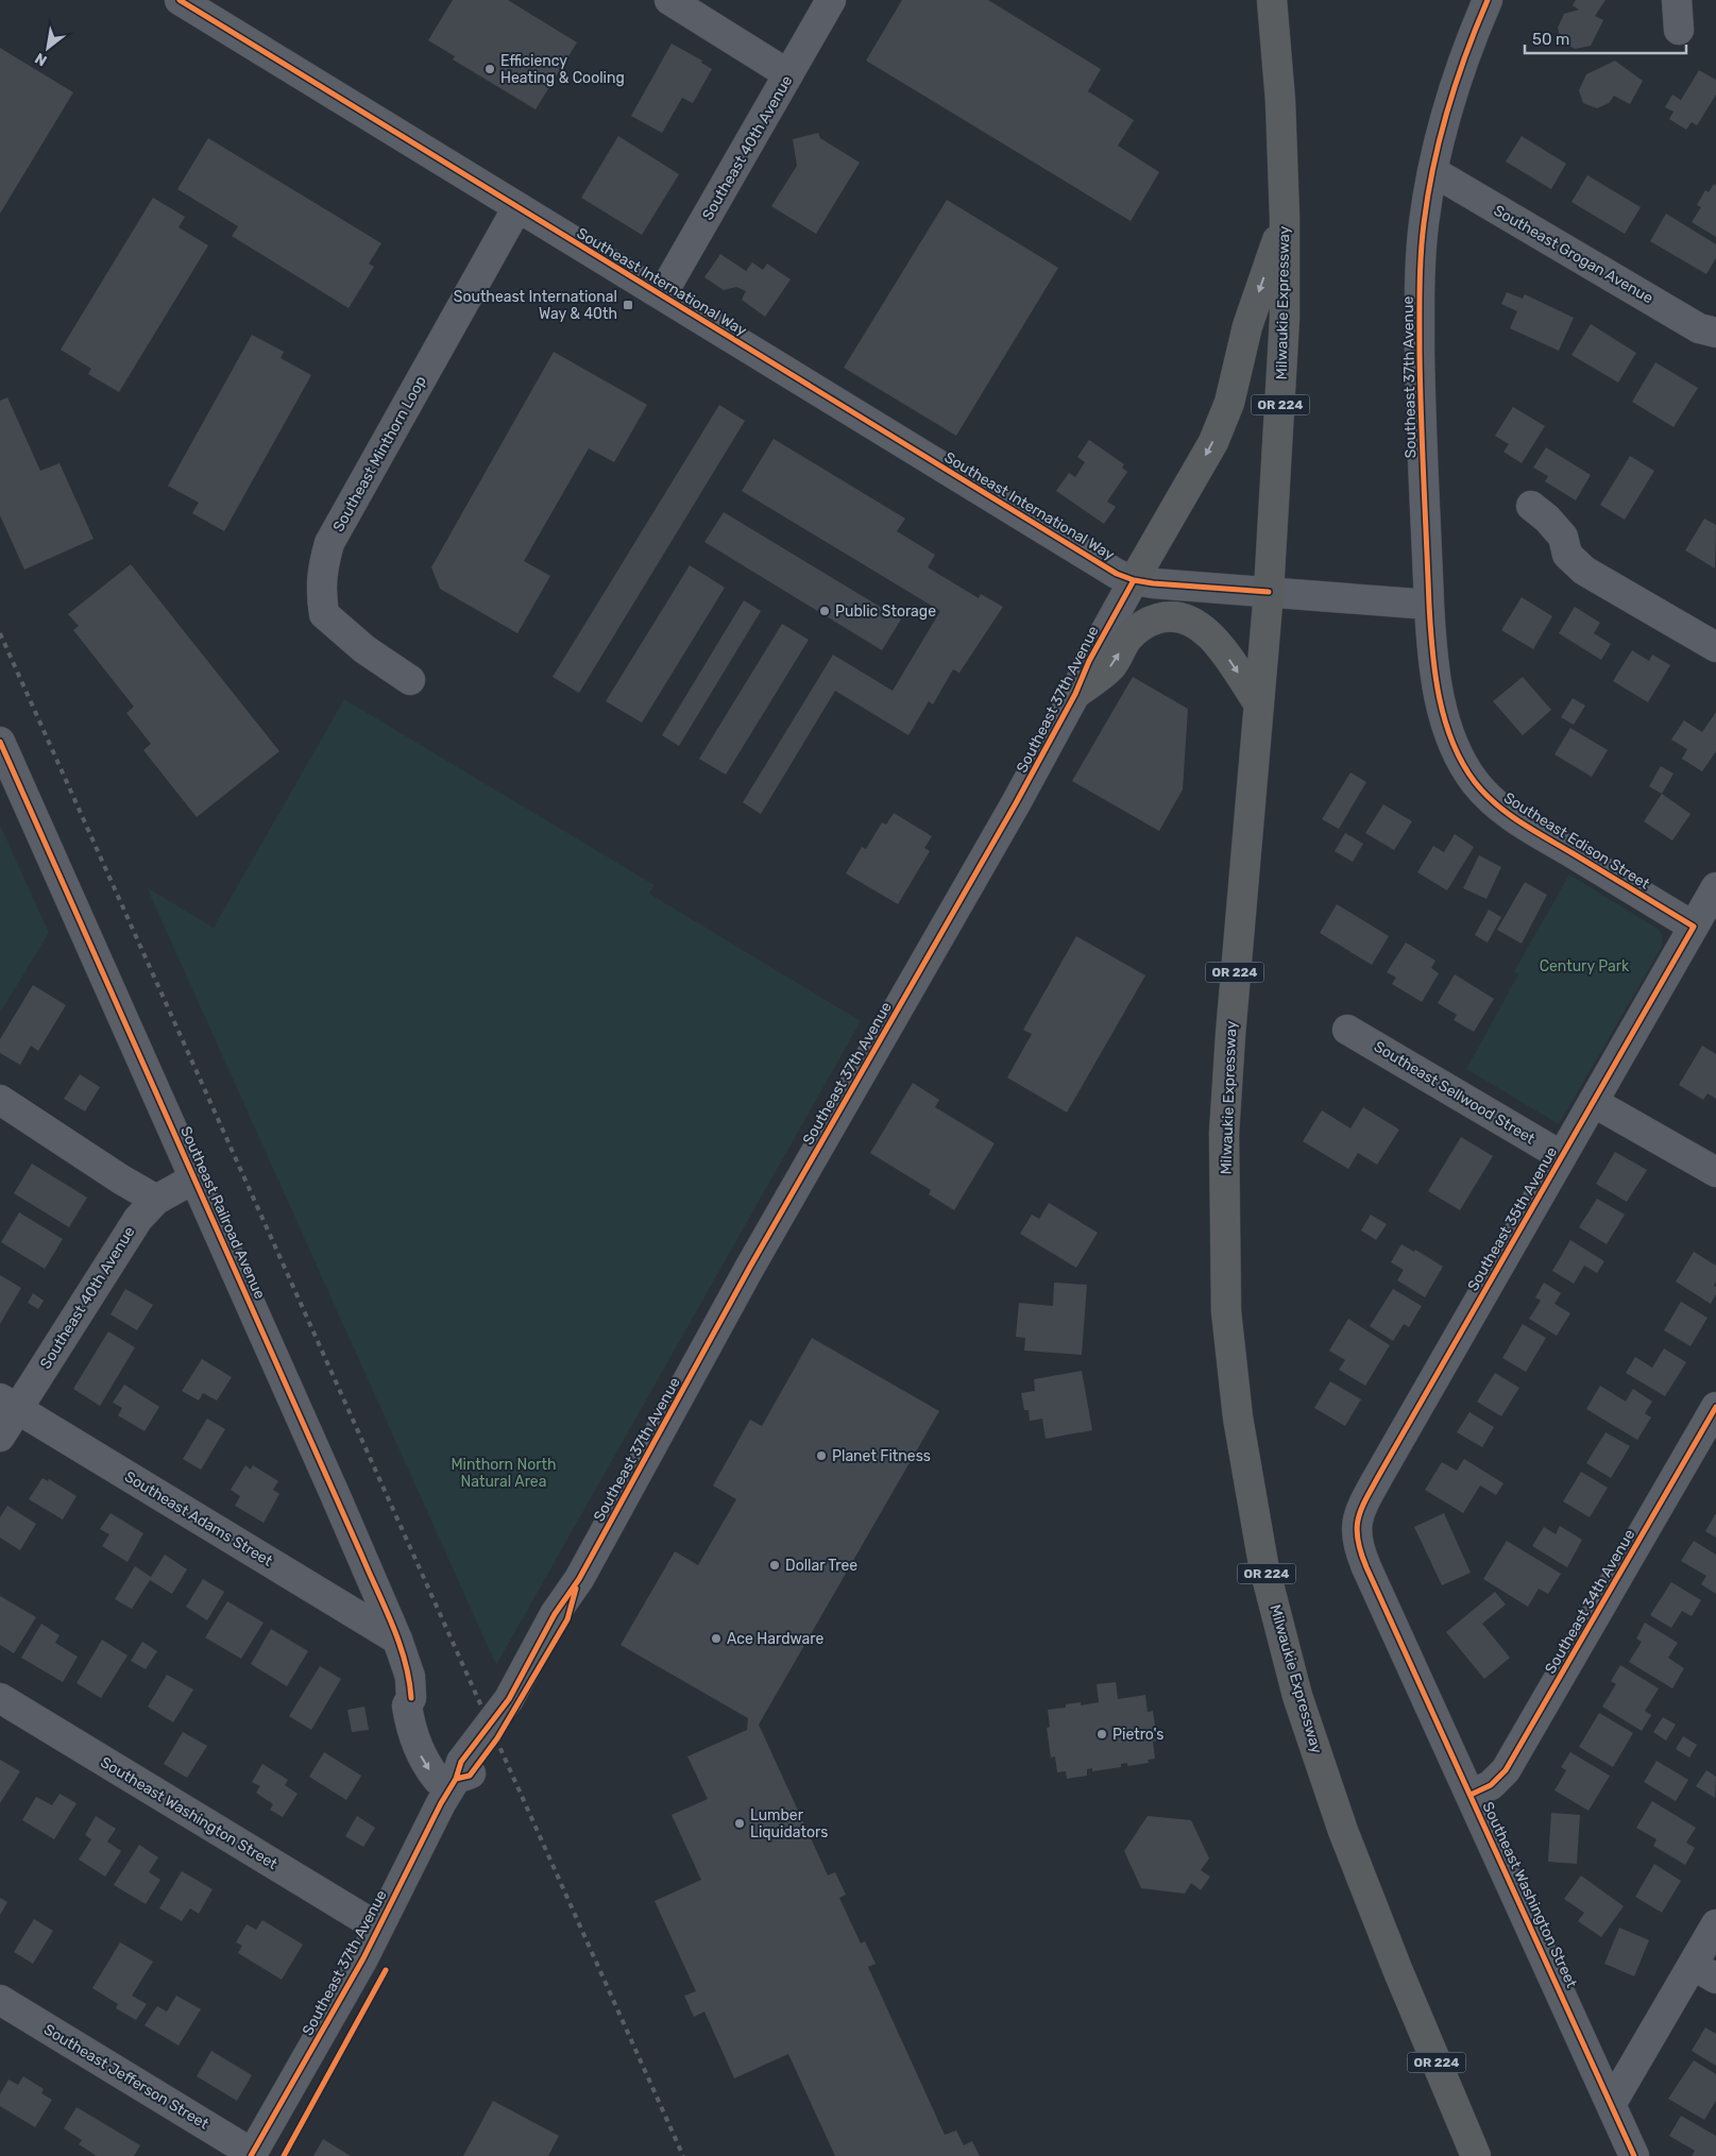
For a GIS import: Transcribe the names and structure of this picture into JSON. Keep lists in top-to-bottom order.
{
  "streets": {
    "highway": ["Milwaukie Expressway", "OR 224"],
    "street": [
      "Southeast 40th Avenue",
      "Southeast Grogan Avenue",
      "Southeast International Way",
      "Southeast 37th Avenue",
      "Southeast Minthorn Loop",
      "Southeast Edison Street",
      "Southeast Sellwood Street",
      "Southeast Railroad Avenue",
      "Southeast 35th Avenue",
      "Southeast Adams Street",
      "Southeast 34th Avenue",
      "Southeast Washington Street",
      "Southeast Jefferson Street"
    ]
  },
  "crossings": [
    ["Southeast 40th Avenue", "Southeast International Way"],
    ["Southeast 40th Avenue", "Southeast Railroad Avenue"],
    ["Southeast 40th Avenue", "Southeast Adams Street"],
    ["Southeast Grogan Avenue", "Southeast 37th Avenue"],
    ["Southeast International Way", "Southeast 37th Avenue"],
    ["Southeast International Way", "Southeast Minthorn Loop"],
    ["Southeast 37th Avenue", "Southeast Edison Street"],
    ["Southeast 37th Avenue", "Southeast Railroad Avenue"],
    ["Southeast 37th Avenue", "Southeast Washington Street"],
    ["Southeast 37th Avenue", "Southeast Jefferson Street"],
    ["Southeast Edison Street", "Southeast 35th Avenue"],
    ["Southeast Sellwood Street", "Southeast 35th Avenue"],
    ["Southeast Railroad Avenue", "Southeast Adams Street"],
    ["Southeast 35th Avenue", "Southeast Washington Street"],
    ["Southeast 34th Avenue", "Southeast Washington Street"]
  ],
  "parks": ["Century Park", "Minthorn North Natural Area"],
  "places": {
    "other": [
      "Efficiency Heating & Cooling",
      "Public Storage",
      "Planet Fitness",
      "Dollar Tree",
      "Ace Hardware",
      "Pietro's",
      "Lumber Liquidators"
    ],
    "transit": ["Southeast International Way & 40th"]
  },
  "scale_bar": "50 m",
  "north": "bottom left"
}
